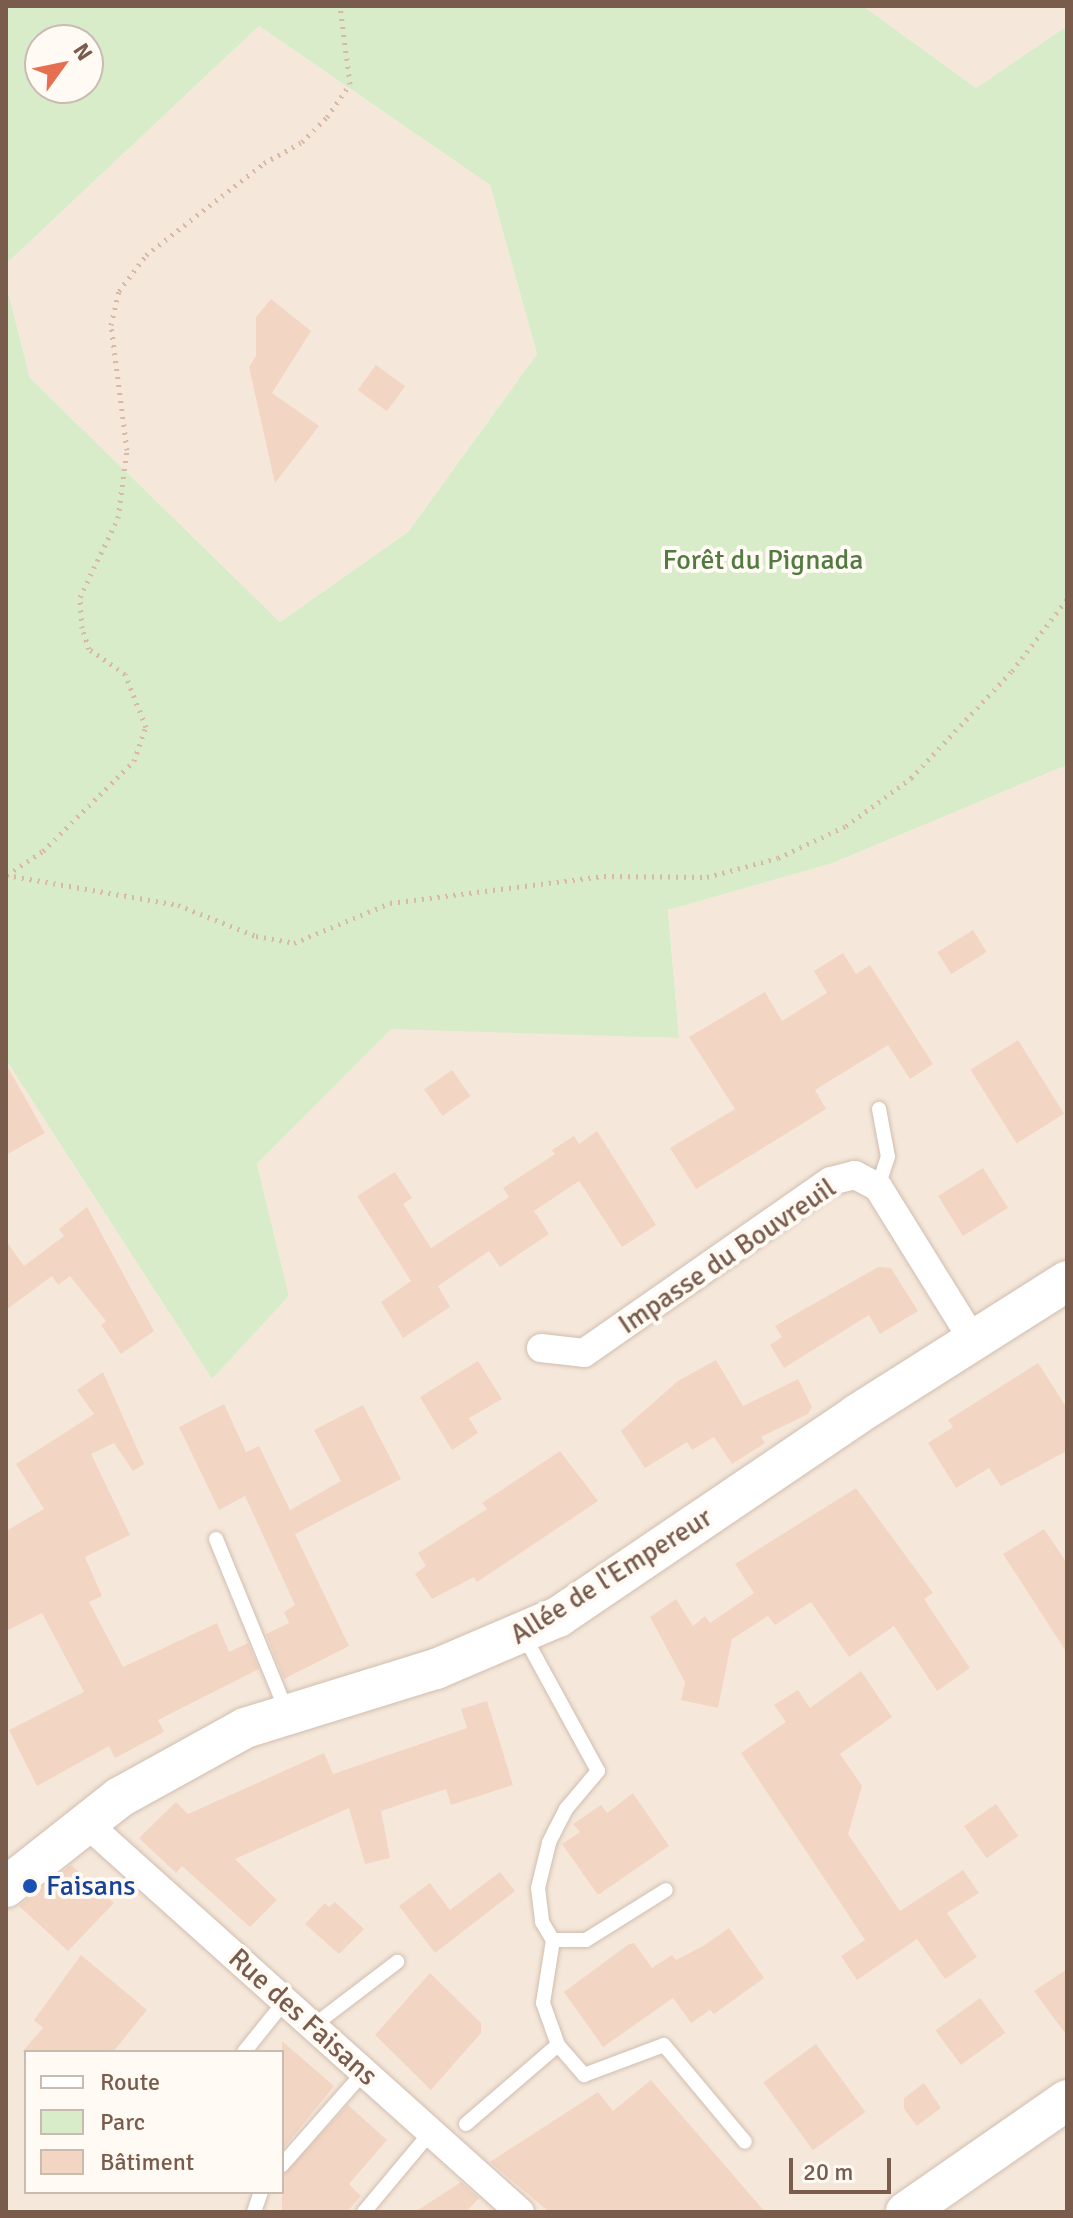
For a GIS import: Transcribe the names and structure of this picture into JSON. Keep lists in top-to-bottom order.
{
  "streets": {
    "street": ["Impasse du Bouvreuil", "Allée de l'Empereur", "Rue des Faisans"]
  },
  "crossings": [
    ["Impasse du Bouvreuil", "Allée de l'Empereur"],
    ["Allée de l'Empereur", "Rue des Faisans"]
  ],
  "parks": ["Forêt du Pignada"],
  "places": ["Faisans"],
  "legend": ["Route", "Parc", "Bâtiment"],
  "scale_bar": "20 m",
  "north": "top right"
}
